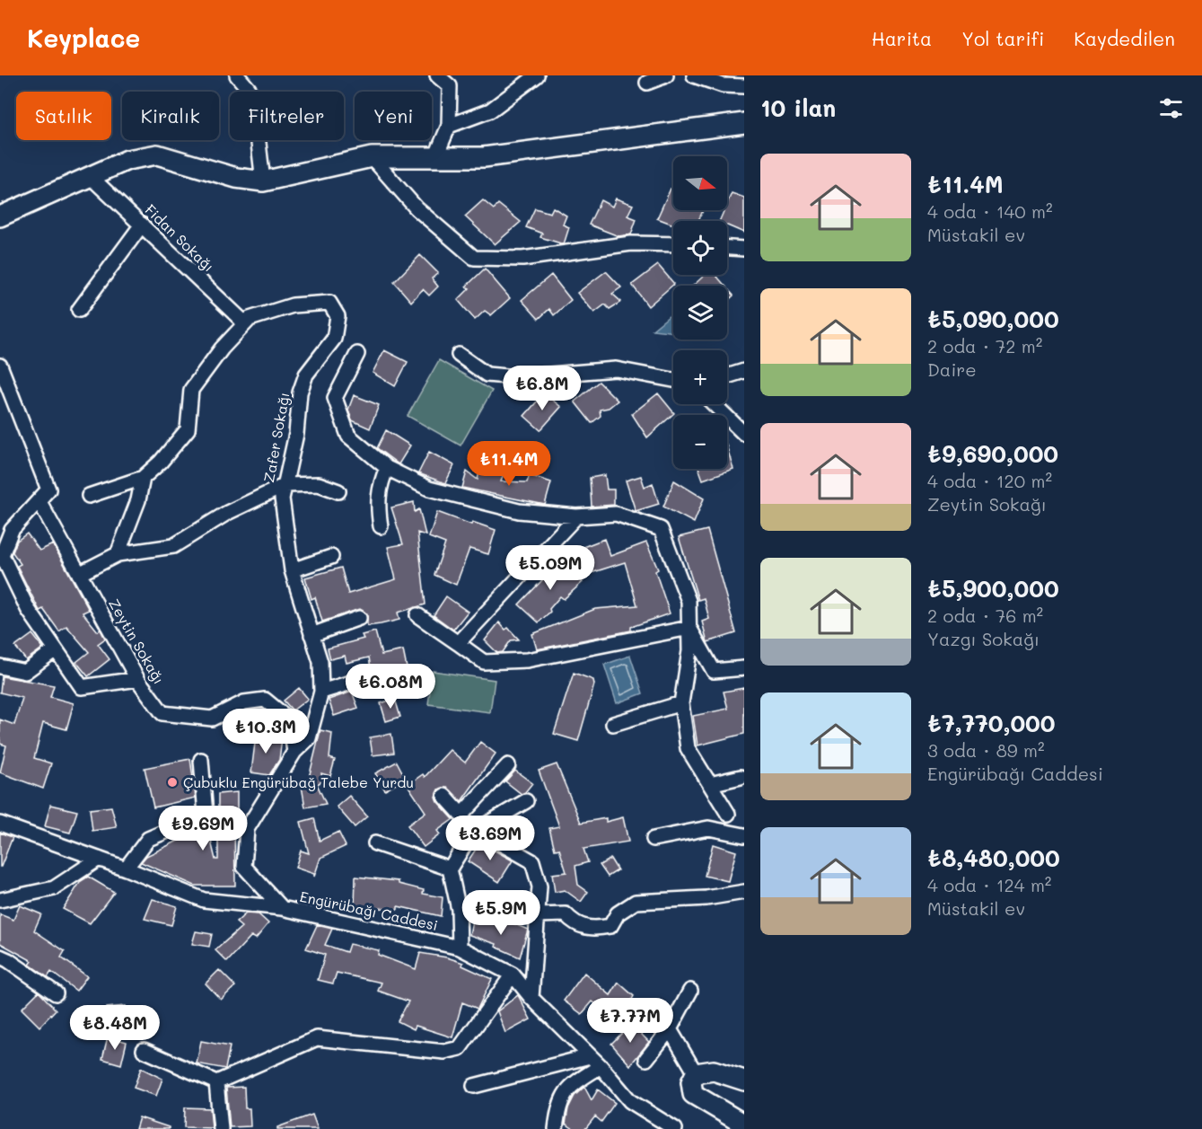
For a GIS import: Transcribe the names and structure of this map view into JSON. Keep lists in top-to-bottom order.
{
  "streets": {
    "street": [
      "Fidan Sokağı",
      "Zafer Sokağı",
      "Zeytin Sokağı",
      "Engürübağı Caddesi"
    ]
  },
  "crossings": [
    ["Fidan Sokağı", "Zafer Sokağı"],
    ["Zafer Sokağı", "Zeytin Sokağı"]
  ],
  "places": ["Çubuklu Engürübağ Talebe Yurdu"],
  "north": "right",
  "page": {
    "header": "Keyplace",
    "nav": ["Harita", "Yol tarifi", "Kaydedilen"],
    "heading": "10 ilan",
    "chip": [
      "Satılık",
      "Kiralık",
      "Filtreler",
      "Yeni"
    ],
    "list": [
      {
        "name": "₺11.4M",
        "note": "4 oda · 140 m² · Müstakil ev"
      },
      {
        "name": "₺5,090,000",
        "note": "2 oda · 72 m² · Daire"
      },
      {
        "name": "₺9,690,000",
        "note": "4 oda · 120 m² · Zeytin Sokağı"
      },
      {
        "name": "₺5,900,000",
        "note": "2 oda · 76 m² · Yazgı Sokağı"
      },
      {
        "name": "₺7,770,000",
        "note": "3 oda · 89 m² · Engürübağı Caddesi"
      },
      {
        "name": "₺8,480,000",
        "note": "4 oda · 124 m² · Müstakil ev"
      }
    ],
    "map_buttons": ["+", "−"],
    "price": [
      "₺6.8M",
      "₺11.4M",
      "₺5.09M",
      "₺6.08M",
      "₺10.3M",
      "₺9.69M",
      "₺3.69M",
      "₺5.9M",
      "₺7.77M",
      "₺8.48M"
    ]
  }
}
